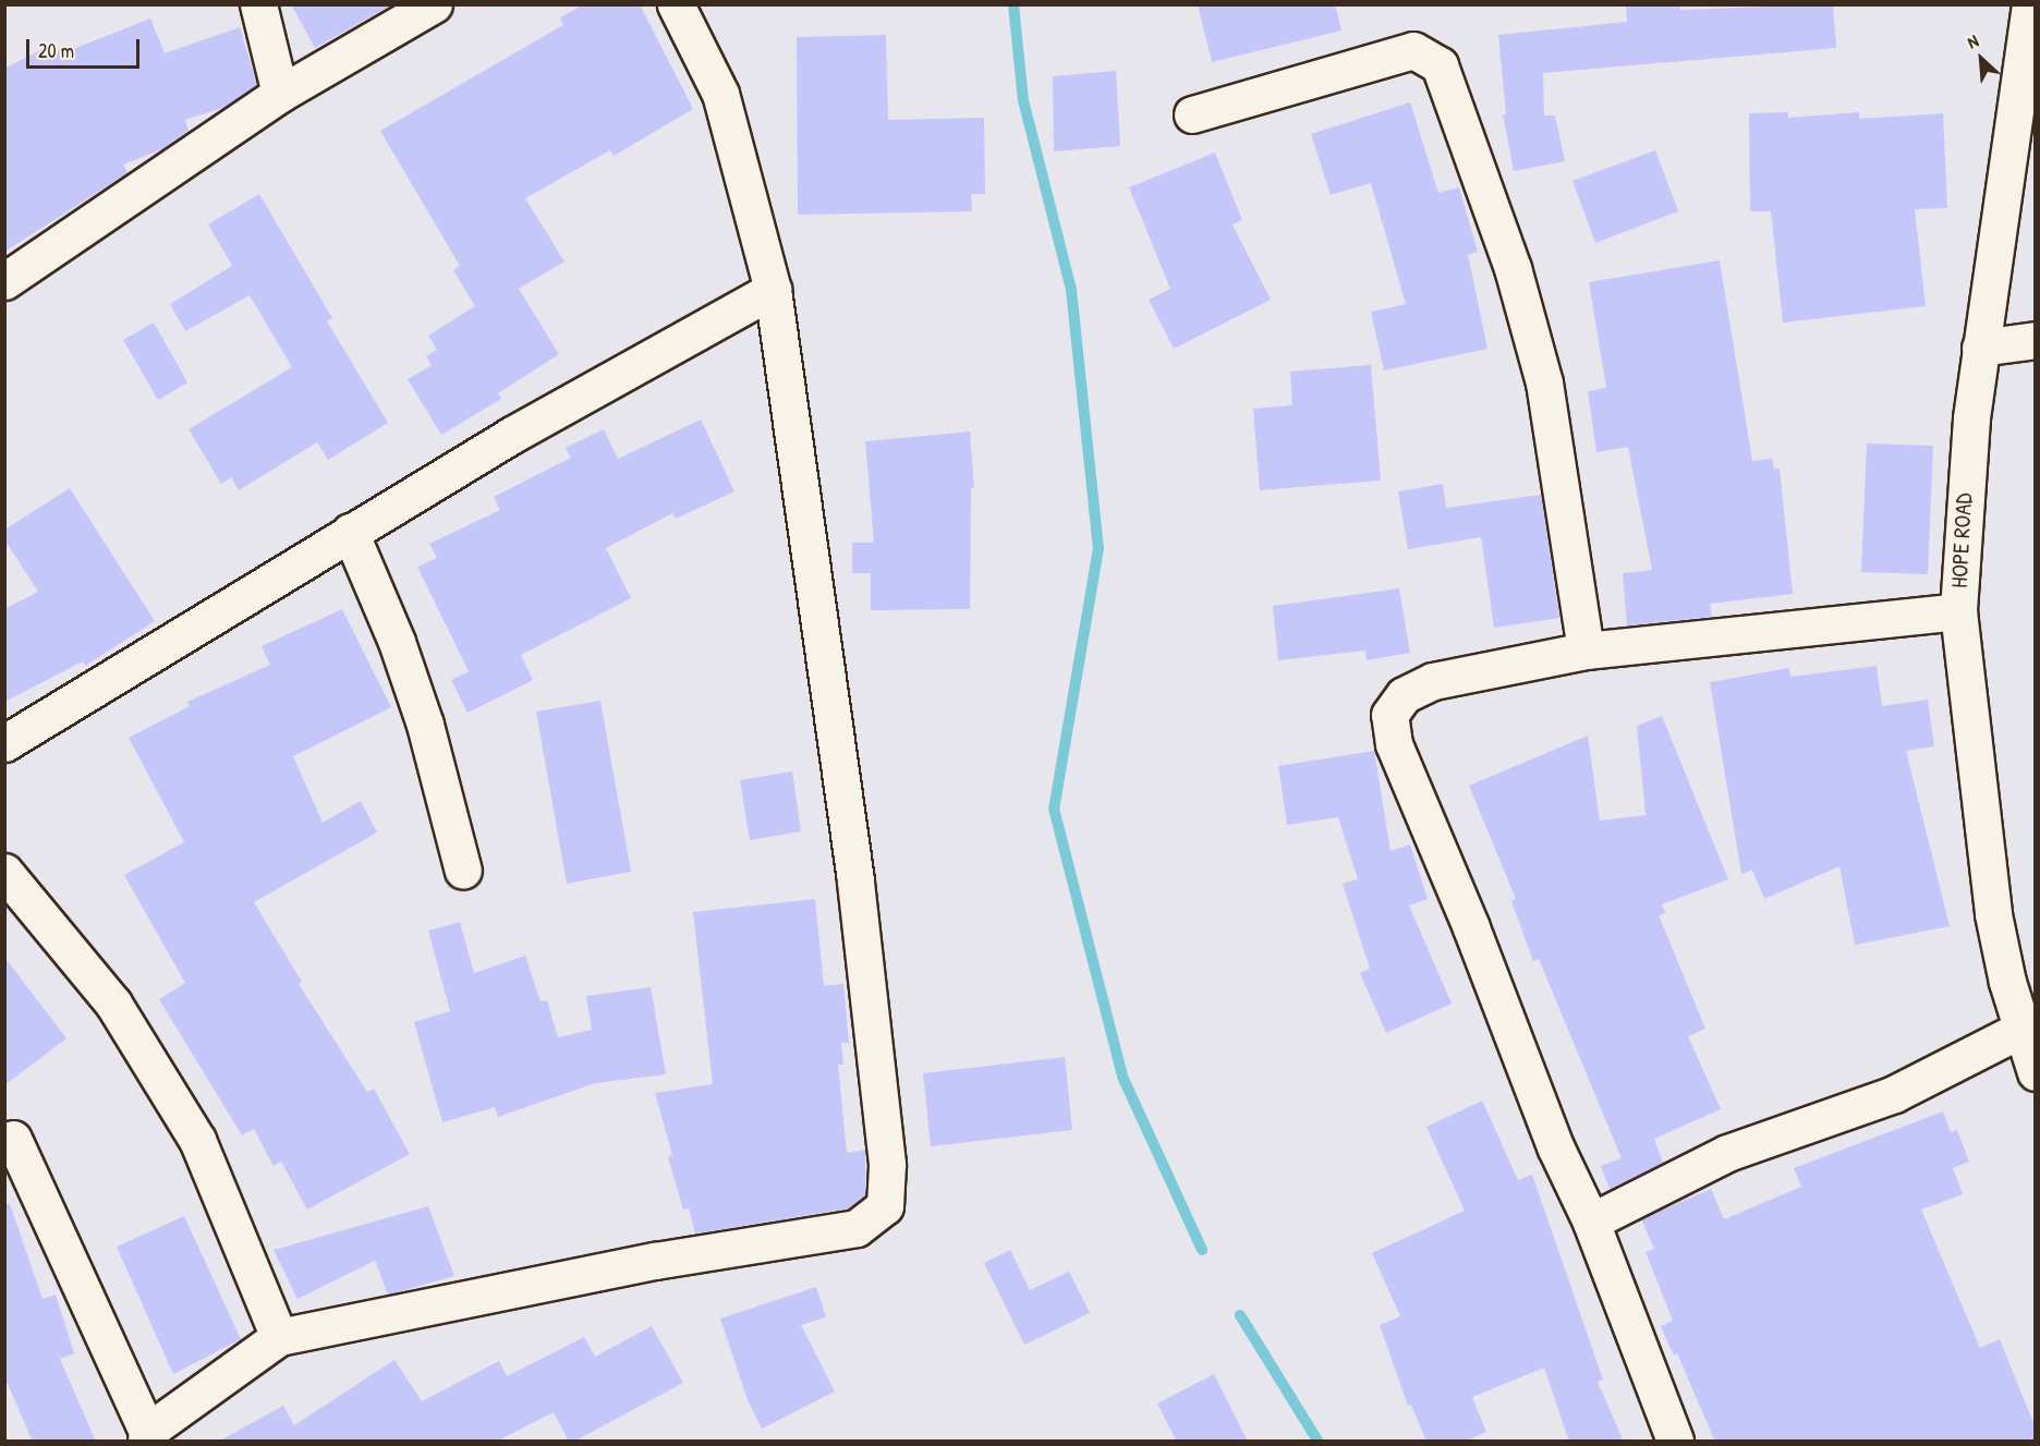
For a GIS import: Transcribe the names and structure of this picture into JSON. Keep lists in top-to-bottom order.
{
  "streets": {
    "street": ["HOPE ROAD"]
  },
  "scale_bar": "20 m",
  "north": "top left"
}
